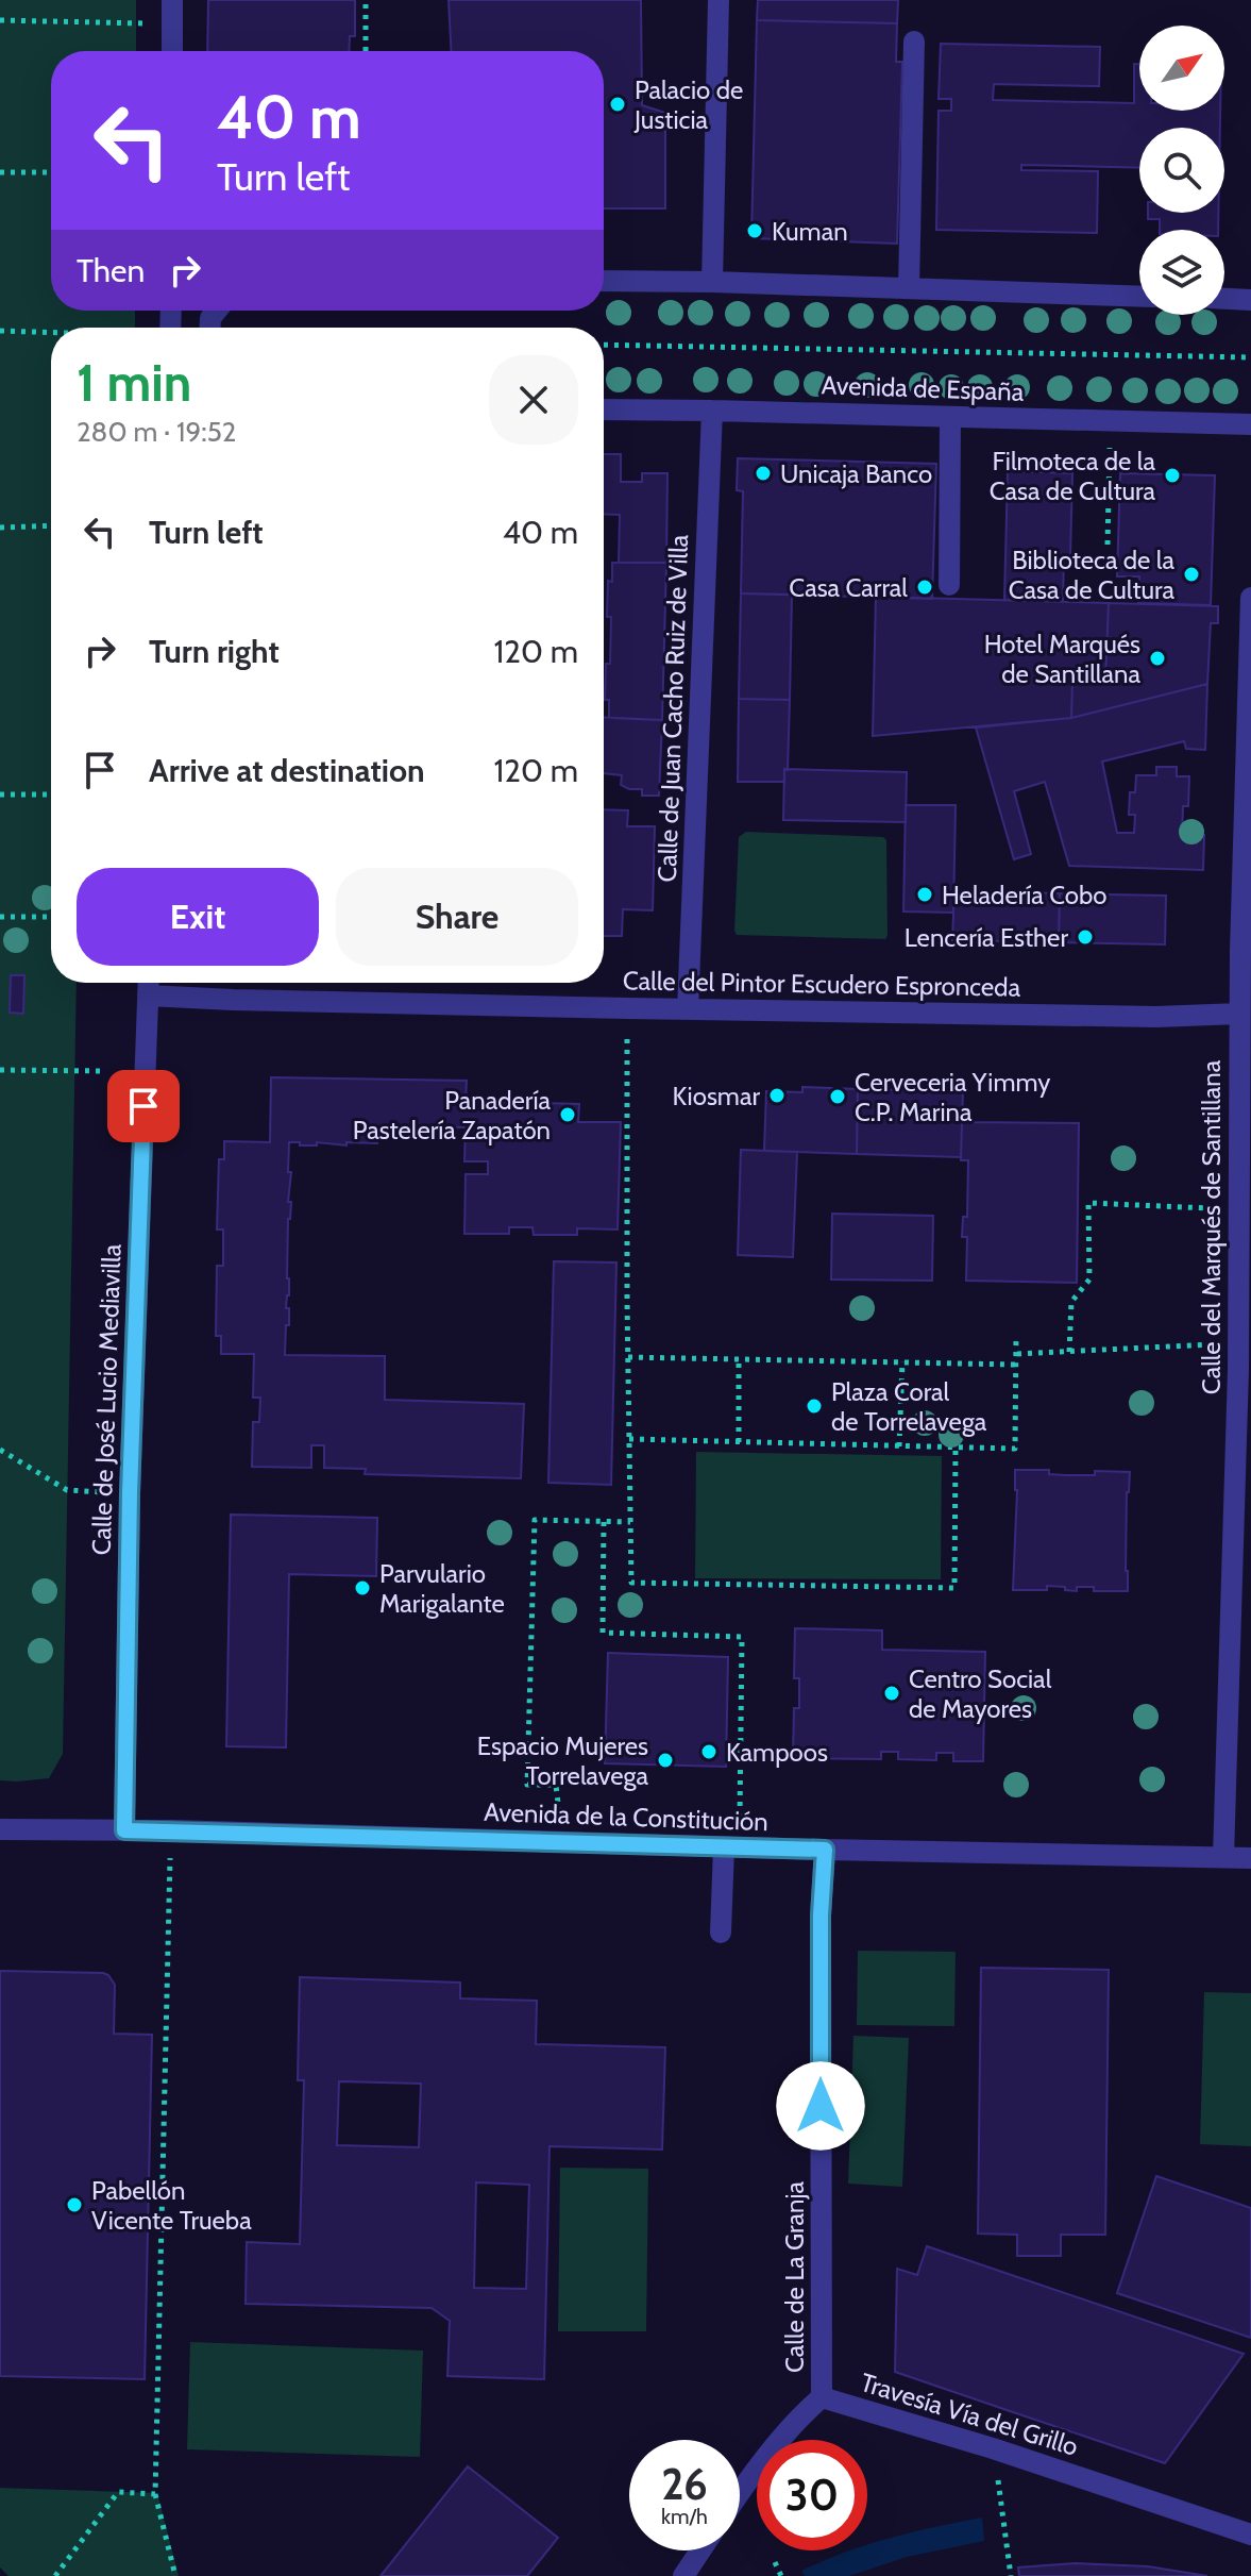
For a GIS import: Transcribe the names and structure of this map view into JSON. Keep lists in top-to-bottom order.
{
  "streets": {
    "street": [
      "Avenida de España",
      "Calle de Juan Cacho Ruiz de Villa",
      "Calle del Pintor Escudero Espronceda",
      "Calle del Marqués de Santillana",
      "Calle de José Lucio Mediavilla",
      "Avenida de la Constitución",
      "Calle de La Granja",
      "Travesía Vía del Grillo"
    ]
  },
  "crossings": [
    ["Avenida de España", "Calle de Juan Cacho Ruiz de Villa"],
    ["Calle de Juan Cacho Ruiz de Villa", "Calle del Pintor Escudero Espronceda"],
    ["Calle del Pintor Escudero Espronceda", "Calle del Marqués de Santillana"],
    ["Calle del Pintor Escudero Espronceda", "Calle de José Lucio Mediavilla"],
    ["Calle del Marqués de Santillana", "Avenida de la Constitución"],
    ["Calle de José Lucio Mediavilla", "Avenida de la Constitución"],
    ["Avenida de la Constitución", "Calle de La Granja"],
    ["Calle de La Granja", "Travesía Vía del Grillo"]
  ],
  "places": [
    "Palacio de Justicia",
    "Kuman",
    "Unicaja Banco",
    "Filmoteca de la Casa de Cultura",
    "Biblioteca de la Casa de Cultura",
    "Casa Carral",
    "Hotel Marqués de Santillana",
    "Heladería Cobo",
    "Lencería Esther",
    "Kiosmar",
    "Cerveceria Yimmy C.P. Marina",
    "Panadería Pastelería Zapatón",
    "Plaza Coral de Torrelavega",
    "Parvulario Marigalante",
    "Centro Social de Mayores",
    "Kampoos",
    "Espacio Mujeres Torrelavega",
    "Pabellón Vicente Trueba"
  ],
  "north": "top right",
  "page": {
    "turn": ["40 m", "Turn left"],
    "then": "Then",
    "heading": ["1 min", "280 m · 19:52"],
    "list": [
      {
        "name": "Turn left",
        "value": "40 m"
      },
      {
        "name": "Turn right",
        "value": "120 m"
      },
      {
        "name": "Arrive at destination",
        "value": "120 m"
      }
    ],
    "buttons": ["Exit", "Share"],
    "speed": "26 km/h",
    "limit": "30"
  }
}
